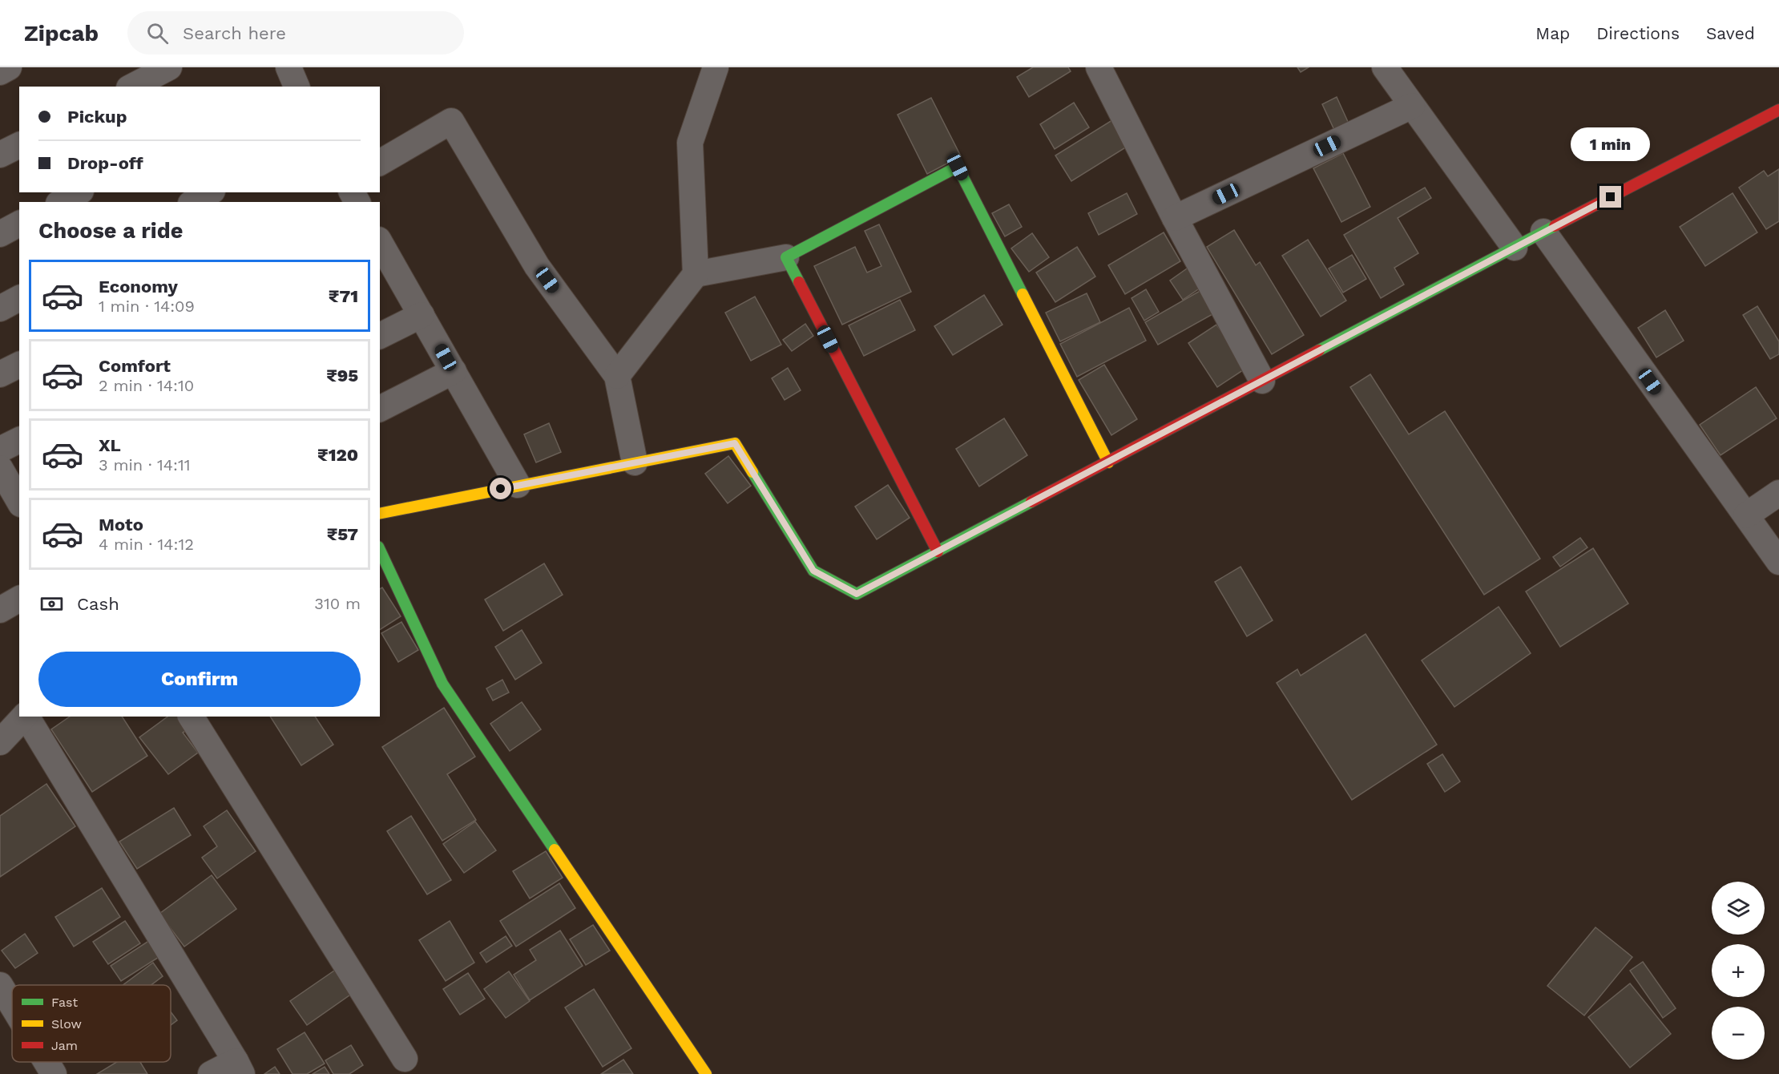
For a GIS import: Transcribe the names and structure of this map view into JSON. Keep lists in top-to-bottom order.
{
  "legend": ["Fast", "Slow", "Jam"],
  "page": {
    "header": "Zipcab",
    "search": "Search here",
    "nav": ["Map", "Directions", "Saved"],
    "banner": ["Pickup", "Drop-off"],
    "bubble": "1 min",
    "heading": "Choose a ride",
    "list": [
      {
        "name": "Economy",
        "note": "1 min · 14:09",
        "value": "₹71"
      },
      {
        "name": "Comfort",
        "note": "2 min · 14:10",
        "value": "₹95"
      },
      {
        "name": "XL",
        "note": "3 min · 14:11",
        "value": "₹120"
      },
      {
        "name": "Moto",
        "note": "4 min · 14:12",
        "value": "₹57"
      }
    ],
    "pay": ["Cash", "310 m"],
    "buttons": "Confirm",
    "map_buttons": ["+", "−"]
  }
}
